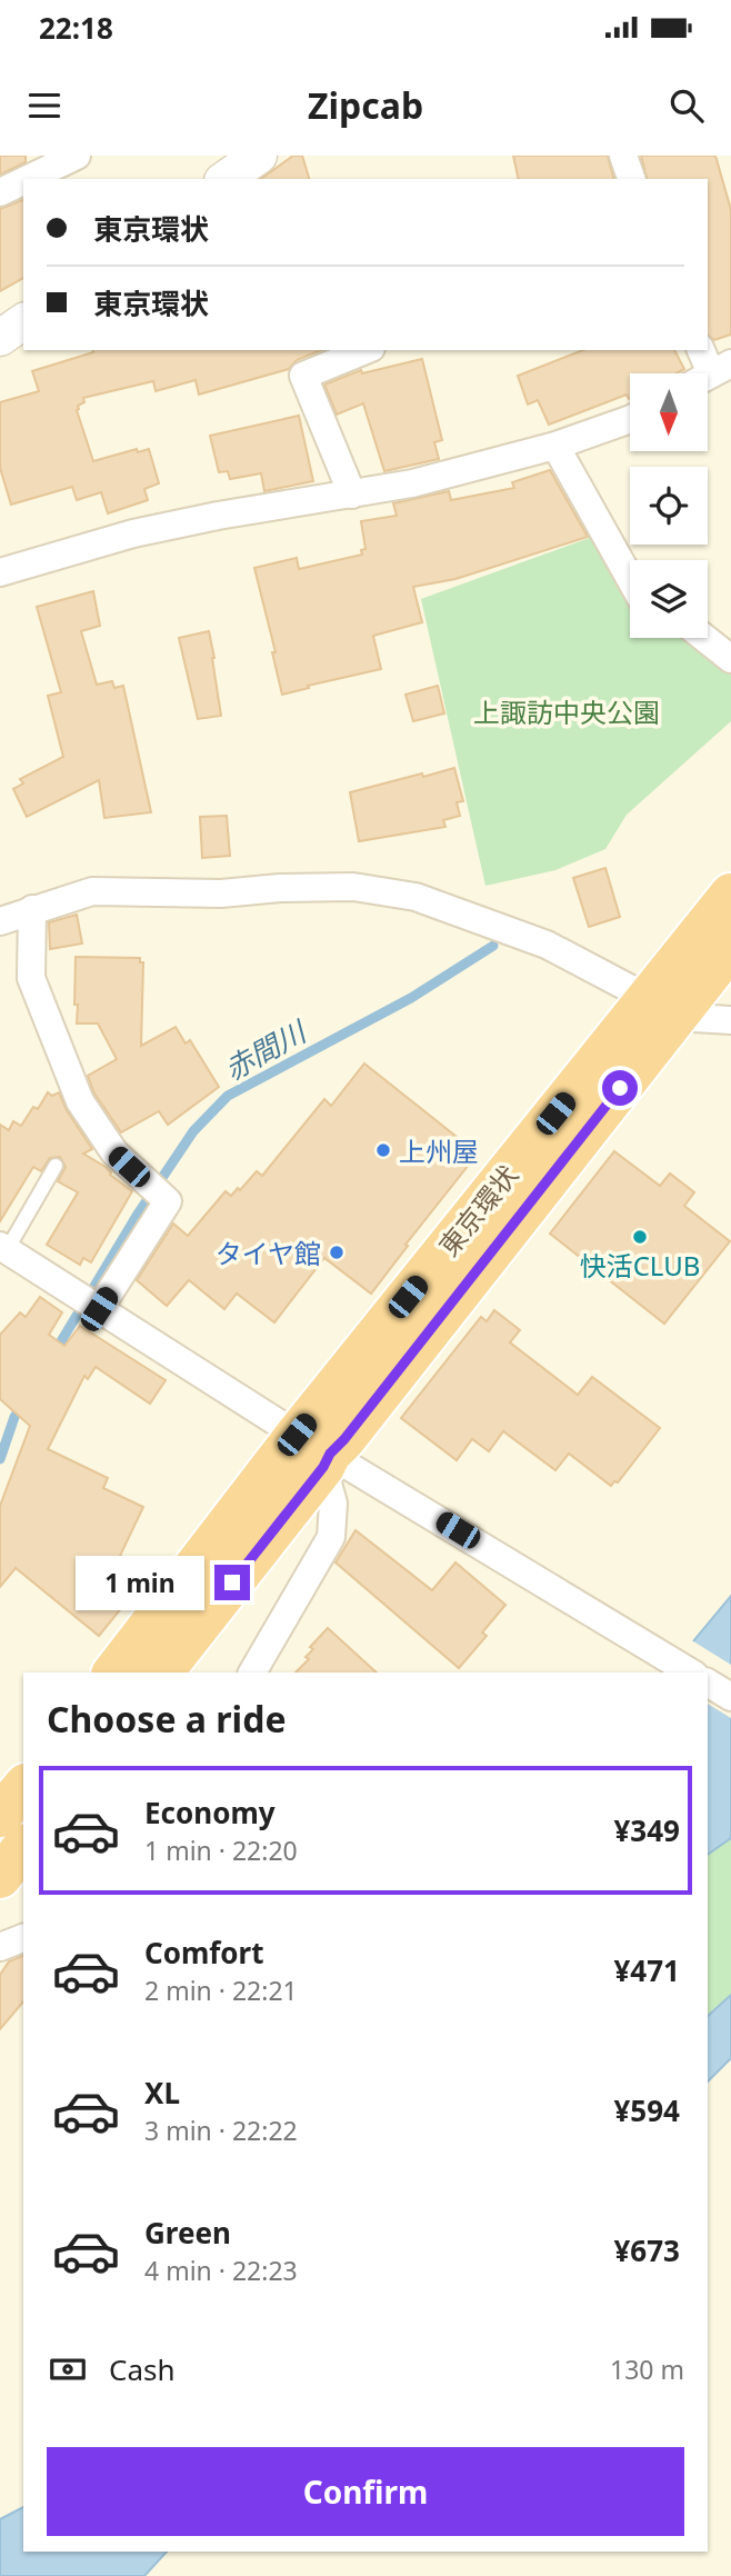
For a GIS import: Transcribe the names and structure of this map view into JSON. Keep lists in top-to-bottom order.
{
  "streets": {
    "highway": ["東京環状"]
  },
  "water": ["赤間川"],
  "parks": ["上諏訪中央公園"],
  "places": ["上州屋", "快活CLUB", "タイヤ館"],
  "north": "bottom",
  "page": {
    "status": "22:18",
    "header": "Zipcab",
    "banner": ["東京環状", "東京環状"],
    "bubble": "1 min",
    "heading": "Choose a ride",
    "list": [
      {
        "name": "Economy",
        "note": "1 min · 22:20",
        "value": "¥349"
      },
      {
        "name": "Comfort",
        "note": "2 min · 22:21",
        "value": "¥471"
      },
      {
        "name": "XL",
        "note": "3 min · 22:22",
        "value": "¥594"
      },
      {
        "name": "Green",
        "note": "4 min · 22:23",
        "value": "¥673"
      }
    ],
    "pay": ["Cash", "130 m"],
    "buttons": "Confirm"
  }
}
